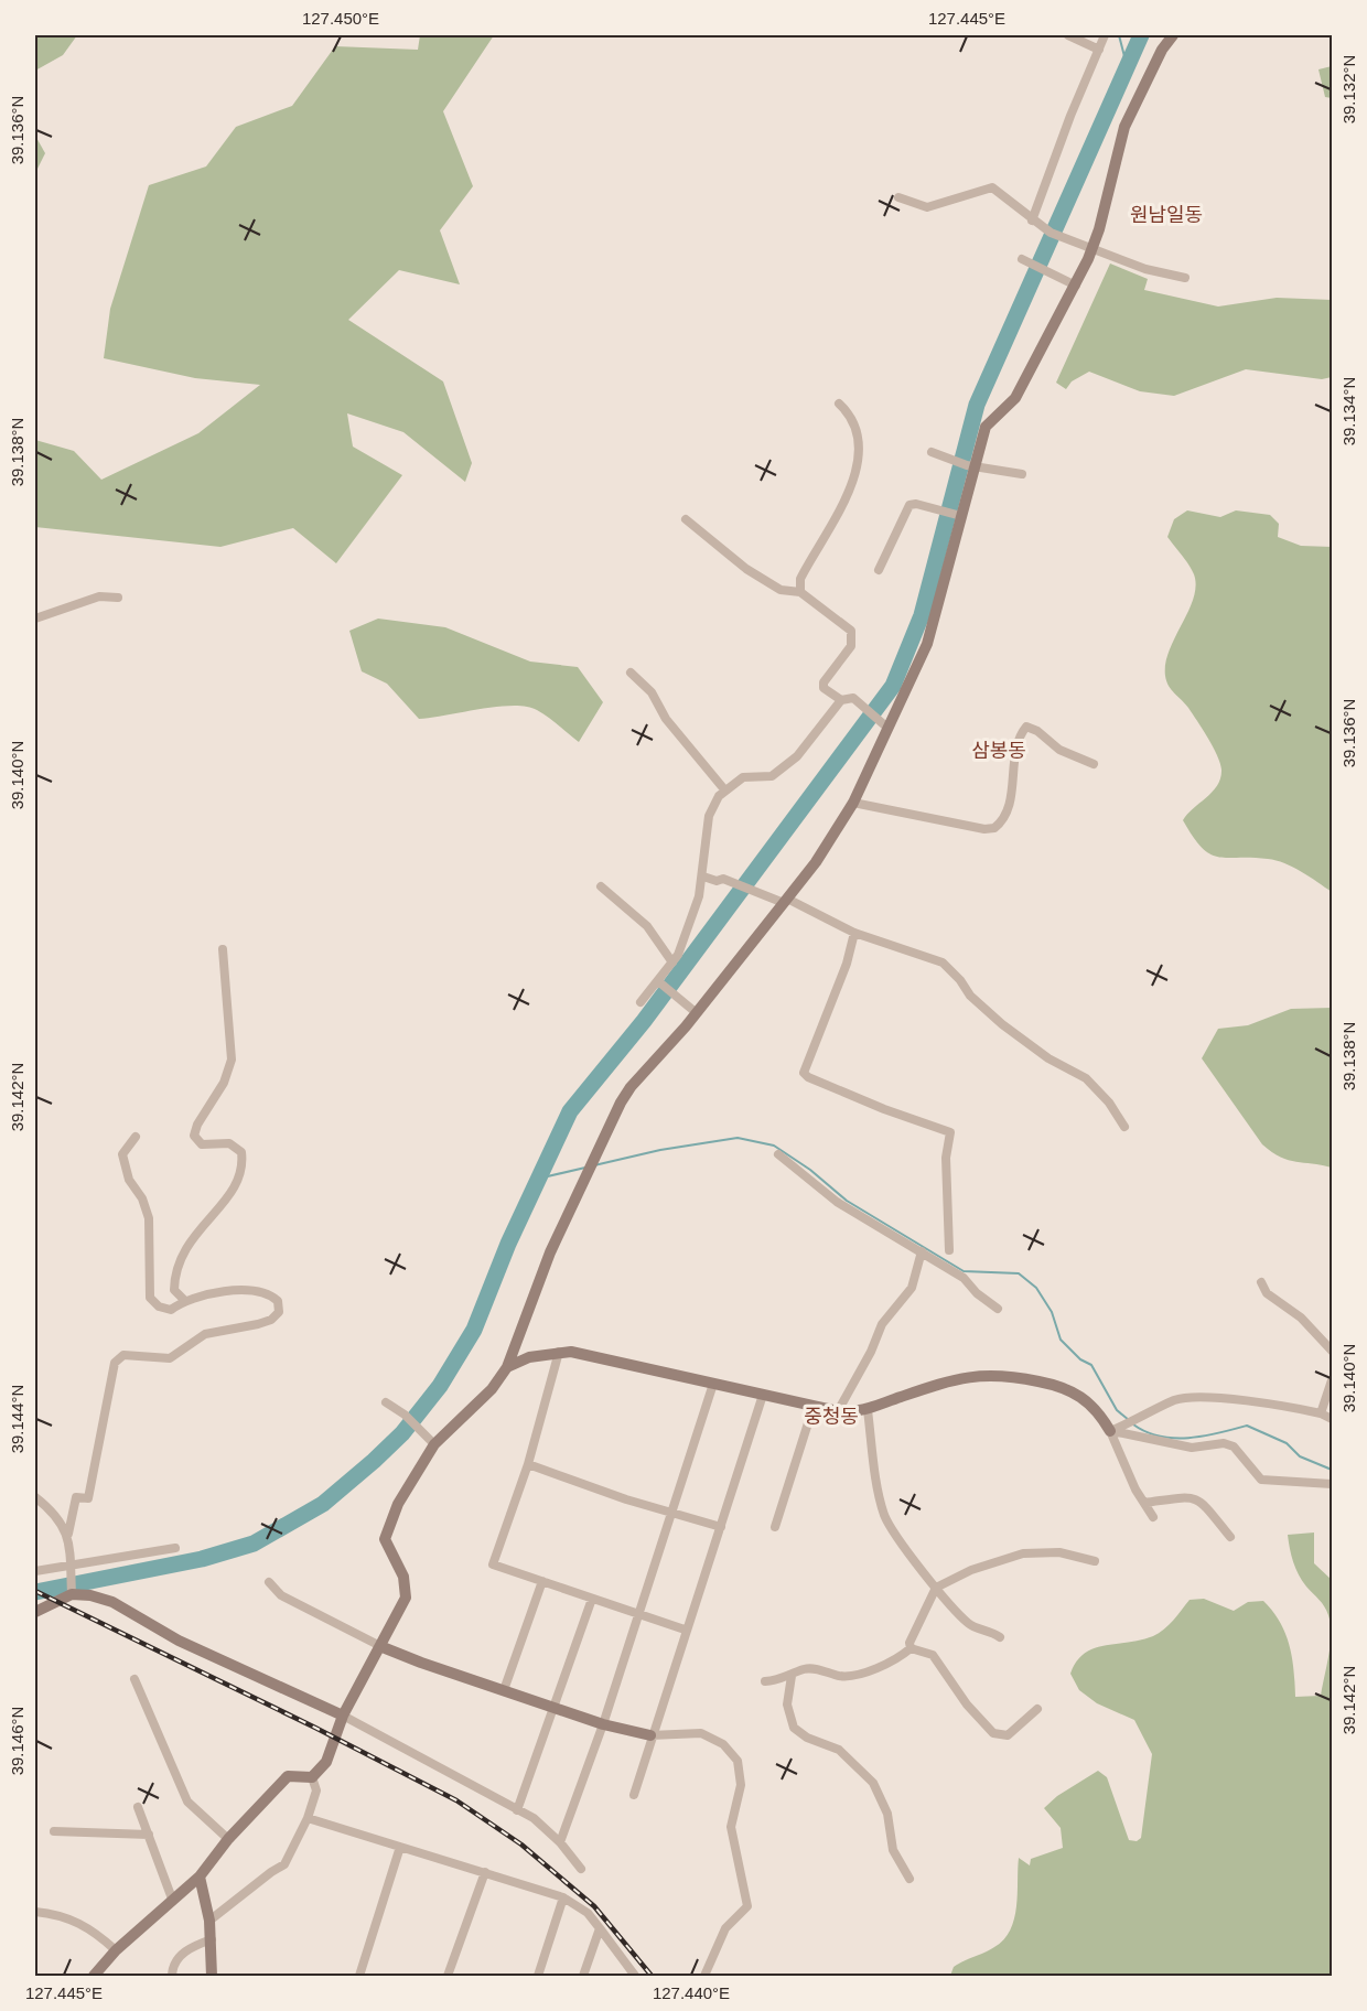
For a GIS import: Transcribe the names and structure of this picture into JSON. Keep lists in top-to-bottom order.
{
  "districts": ["원남일동", "삼봉동", "중청동"],
  "coordinates": [
    "127.450°E",
    "127.445°E",
    "39.132°N",
    "39.136°N",
    "39.134°N",
    "39.138°N",
    "39.140°N",
    "39.142°N",
    "39.144°N",
    "39.146°N",
    "127.440°E"
  ]
}
